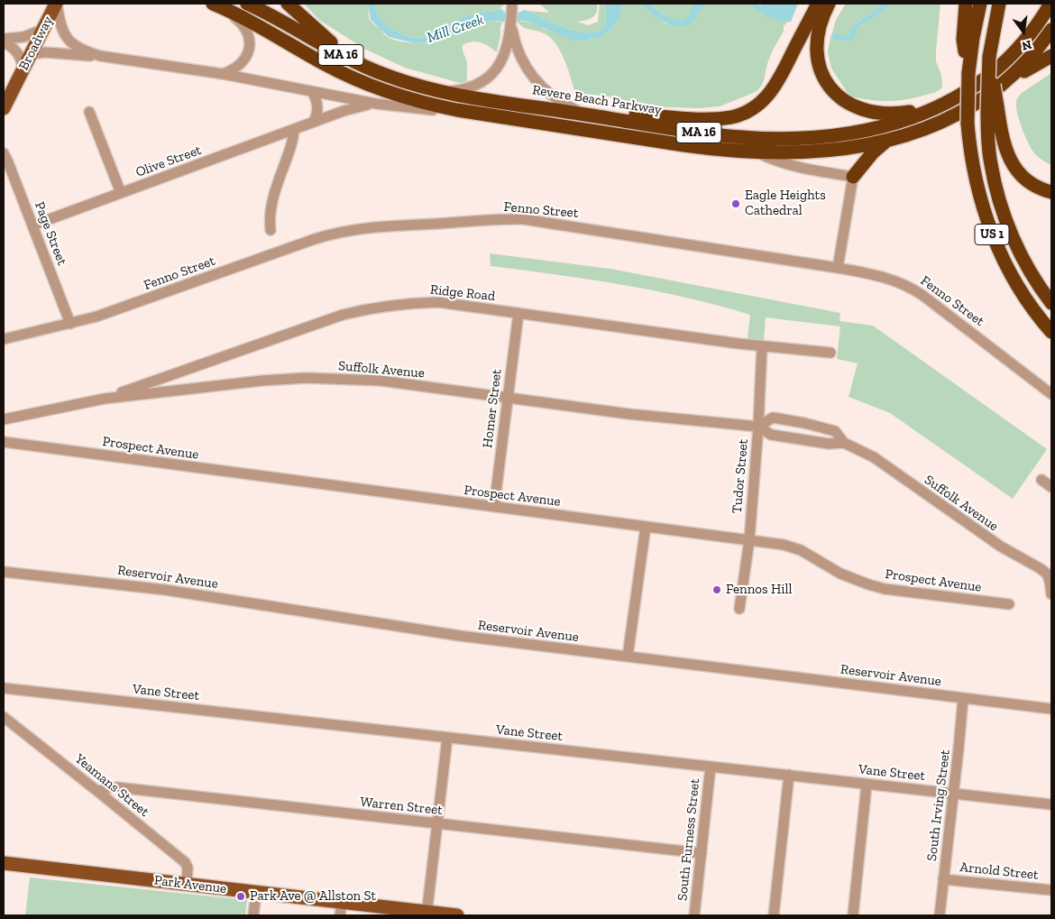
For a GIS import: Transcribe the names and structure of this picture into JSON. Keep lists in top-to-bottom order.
{
  "streets": {
    "highway": ["MA 16", "Revere Beach Parkway", "US 1"],
    "main road": ["Broadway", "Park Avenue"],
    "street": [
      "Olive Street",
      "Fenno Street",
      "Page Street",
      "Ridge Road",
      "Suffolk Avenue",
      "Homer Street",
      "Prospect Avenue",
      "Tudor Street",
      "Reservoir Avenue",
      "Vane Street",
      "Yeamans Street",
      "South Irving Street",
      "Warren Street",
      "South Furness Street",
      "Arnold Street"
    ]
  },
  "crossings": [
    ["Olive Street", "Page Street"],
    ["Fenno Street", "Page Street"],
    ["Ridge Road", "Suffolk Avenue"],
    ["Ridge Road", "Homer Street"],
    ["Ridge Road", "Tudor Street"],
    ["Suffolk Avenue", "Homer Street"],
    ["Suffolk Avenue", "Tudor Street"],
    ["Homer Street", "Prospect Avenue"],
    ["Prospect Avenue", "Tudor Street"],
    ["Reservoir Avenue", "South Irving Street"],
    ["Vane Street", "South Irving Street"],
    ["Vane Street", "South Furness Street"],
    ["Yeamans Street", "Warren Street"],
    ["Yeamans Street", "Park Avenue"],
    ["South Irving Street", "Arnold Street"],
    ["Warren Street", "South Furness Street"]
  ],
  "water": ["Mill Creek"],
  "places": ["Eagle Heights Cathedral", "Fennos Hill", "Park Ave @ Allston St"],
  "north": "bottom"
}
